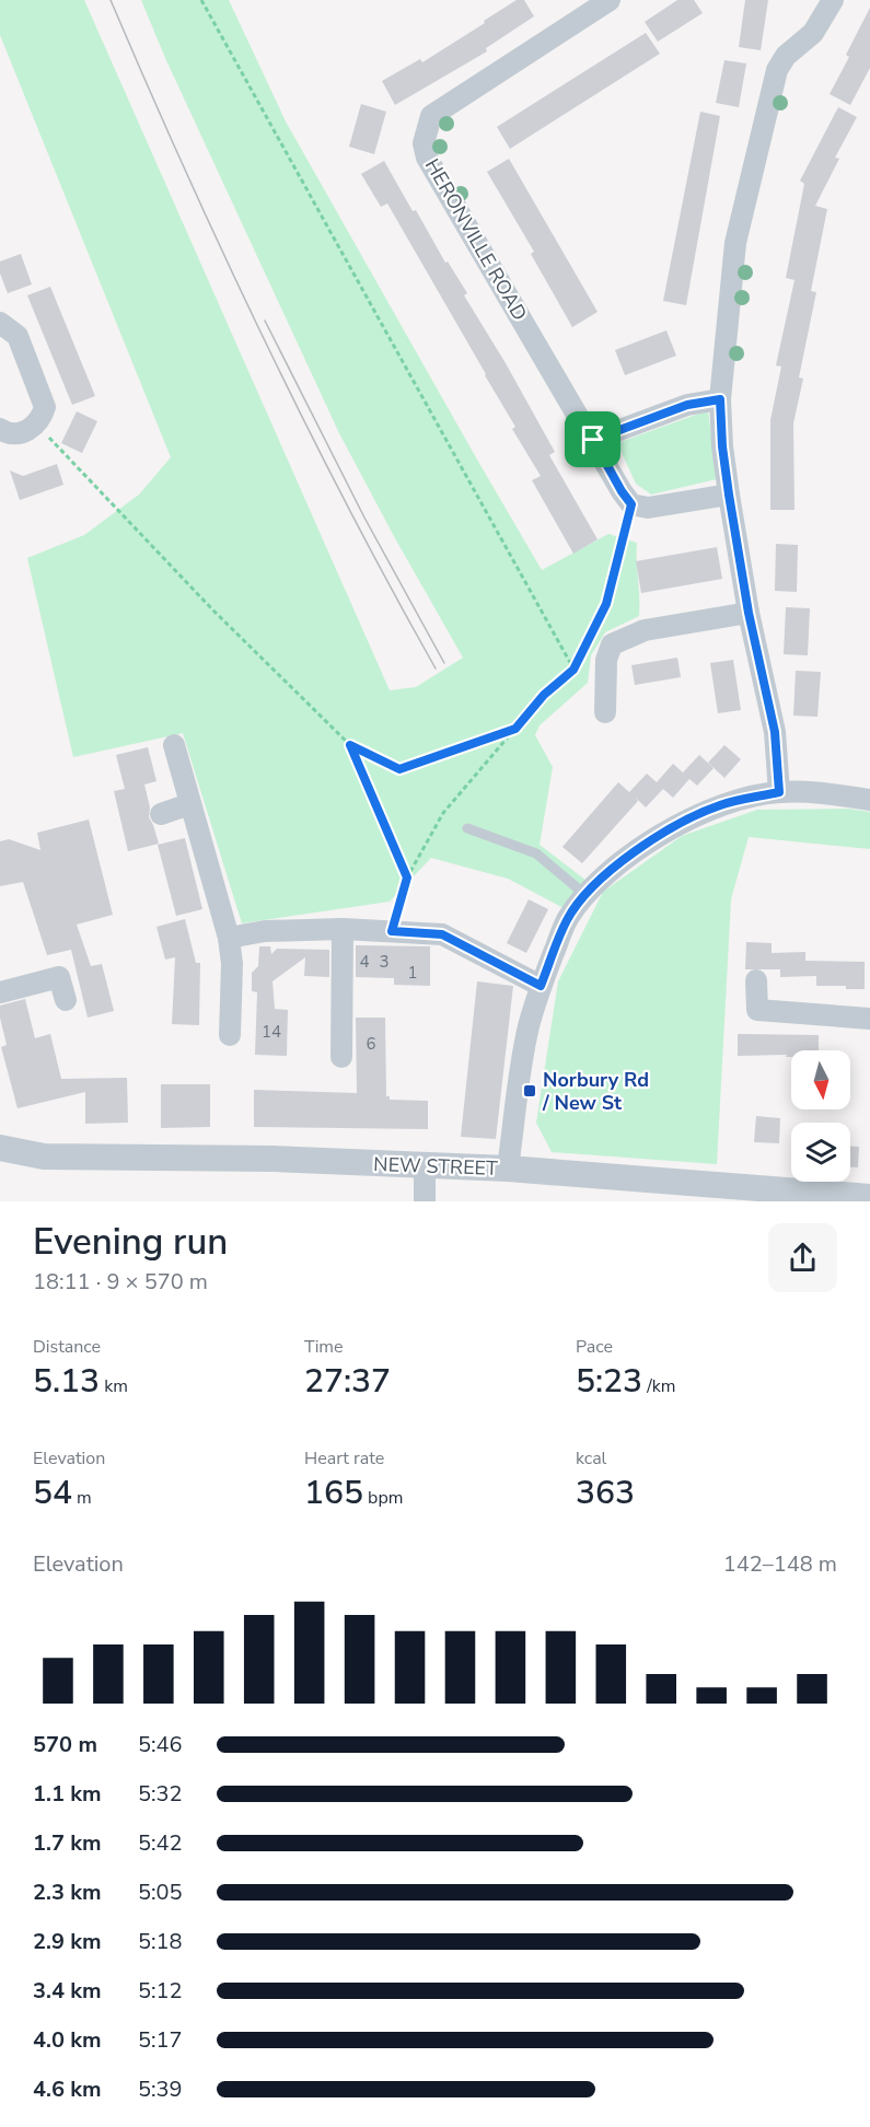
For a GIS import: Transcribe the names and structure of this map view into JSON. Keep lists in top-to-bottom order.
{
  "streets": {
    "street": ["HERONVILLE ROAD", "NEW STREET"]
  },
  "places": {
    "transit": ["Norbury Rd / New St"]
  },
  "house_numbers": [
    "4",
    "3",
    "1",
    "14",
    "6"
  ],
  "north": "bottom",
  "page": {
    "heading": ["Evening run", "18:11 · 9 × 570 m"],
    "stats": [
      ["Distance", "5.13 km"],
      ["Time", "27:37"],
      ["Pace", "5:23 /km"],
      ["Elevation", "54 m"],
      ["Heart rate", "165 bpm"],
      ["kcal", "363"]
    ],
    "chart": ["Elevation", "142–148 m"],
    "list": [
      {
        "name": "570 m",
        "note": "5:46"
      },
      {
        "name": "1.1 km",
        "note": "5:32"
      },
      {
        "name": "1.7 km",
        "note": "5:42"
      },
      {
        "name": "2.3 km",
        "note": "5:05"
      },
      {
        "name": "2.9 km",
        "note": "5:18"
      },
      {
        "name": "3.4 km",
        "note": "5:12"
      },
      {
        "name": "4.0 km",
        "note": "5:17"
      },
      {
        "name": "4.6 km",
        "note": "5:39"
      }
    ]
  }
}
